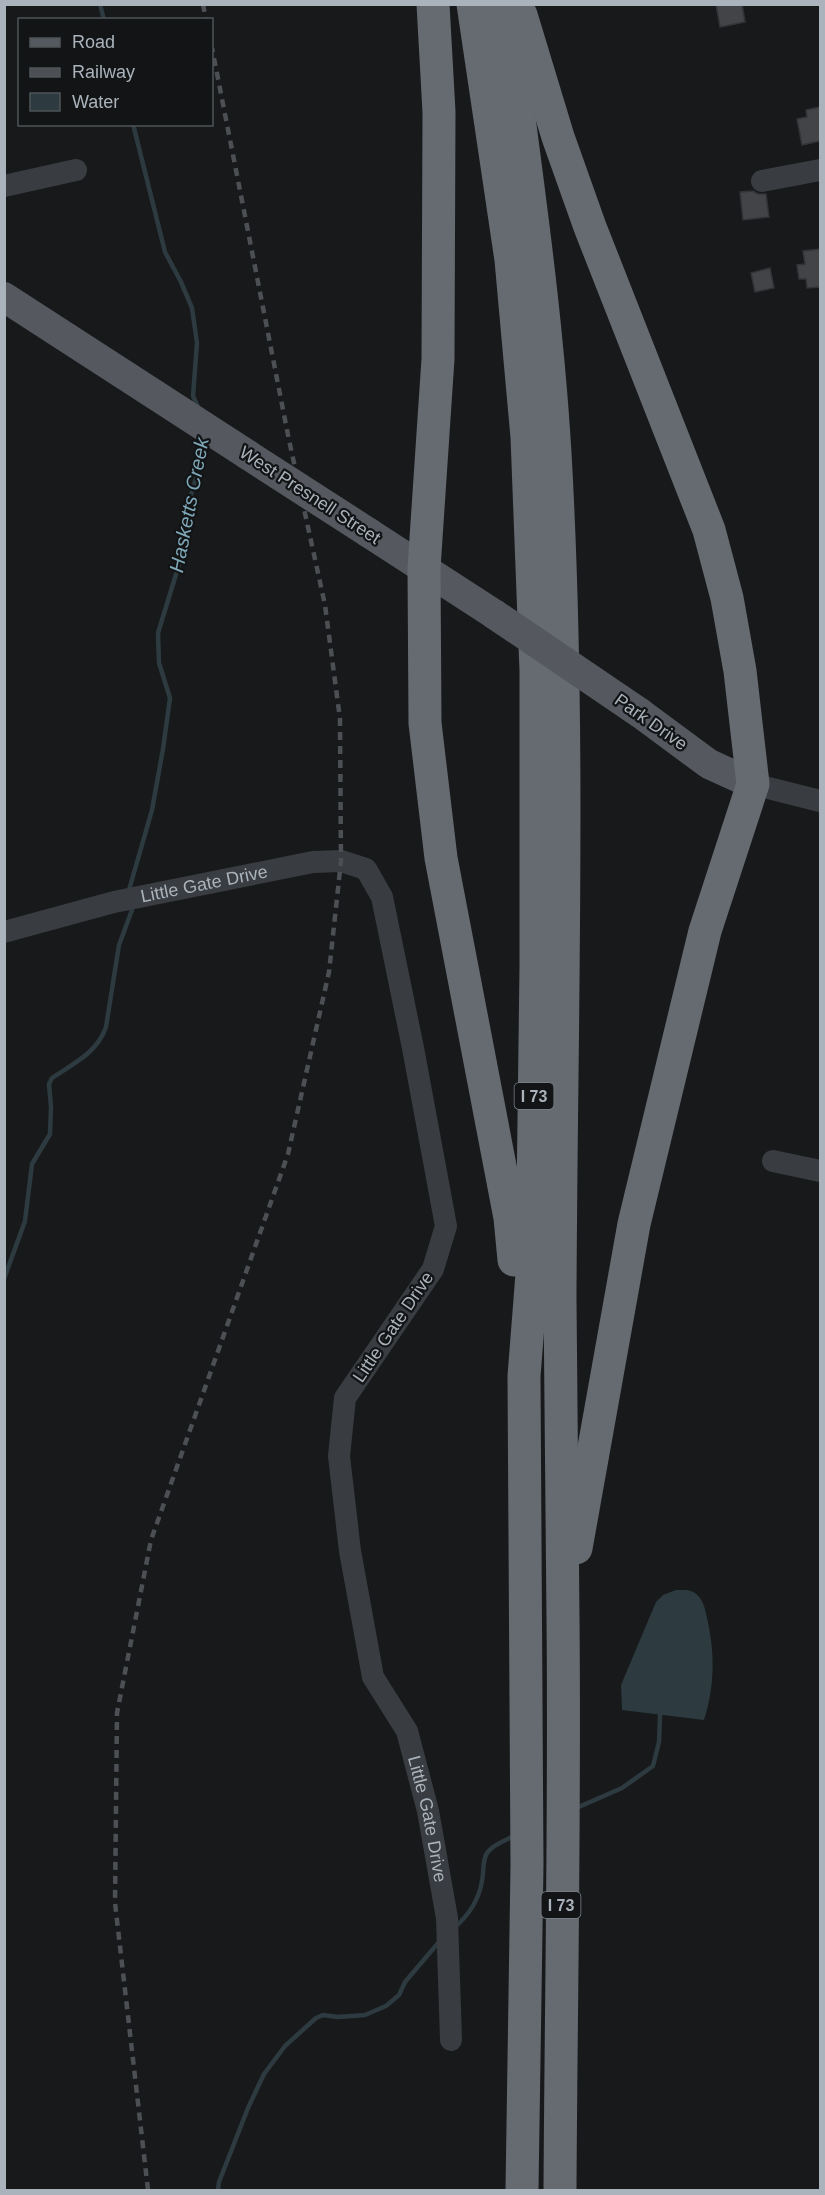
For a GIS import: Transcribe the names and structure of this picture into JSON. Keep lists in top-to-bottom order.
{
  "streets": {
    "highway": ["I 73"],
    "main road": ["West Presnell Street", "Park Drive"],
    "street": ["Little Gate Drive"]
  },
  "crossings": [
    ["West Presnell Street", "Park Drive"]
  ],
  "water": ["Hasketts Creek"],
  "legend": ["Road", "Railway", "Water"]
}
